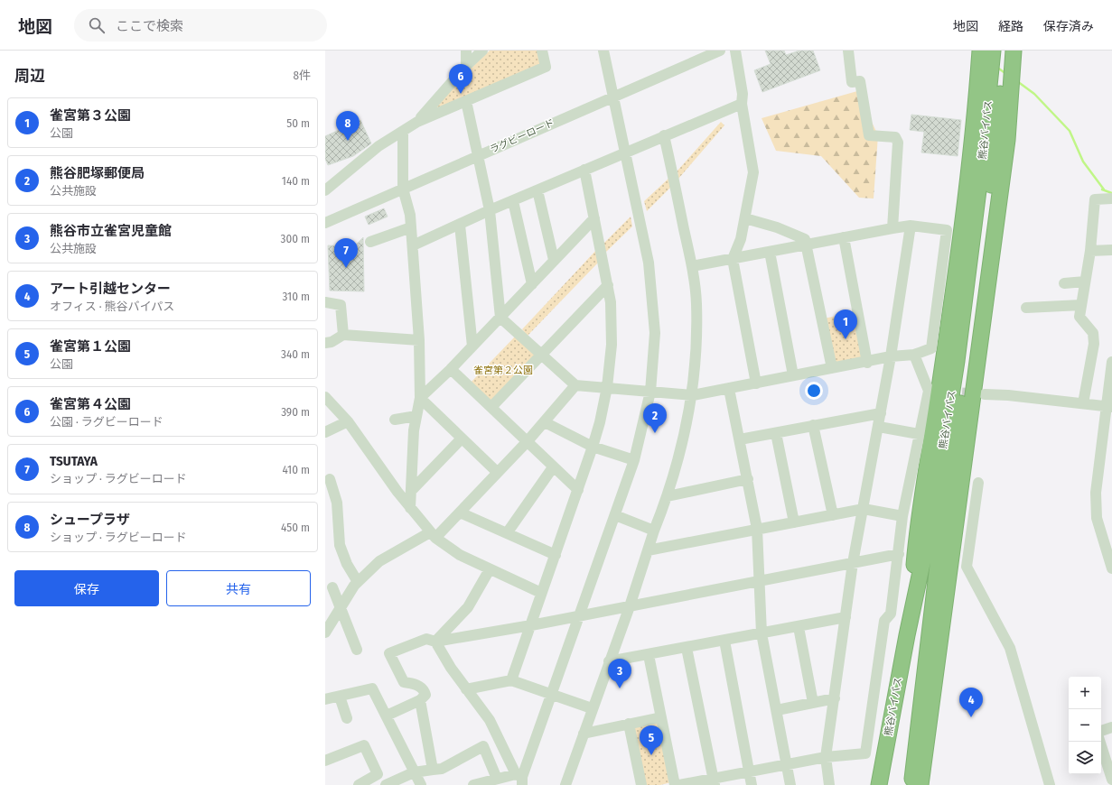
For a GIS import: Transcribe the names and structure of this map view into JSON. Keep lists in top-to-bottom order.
{
  "streets": {
    "highway": ["熊谷バイパス"],
    "street": ["ラグビーロード"]
  },
  "parks": ["雀宮第２公園"],
  "page": {
    "header": "地図",
    "search": "ここで検索",
    "nav": ["地図", "経路", "保存済み"],
    "heading": ["周辺", "8件"],
    "pins": [
      "6",
      "8",
      "7",
      "1",
      "2",
      "3",
      "4",
      "5"
    ],
    "list": [
      {
        "mark": "1",
        "name": "雀宮第３公園",
        "note": "公園",
        "value": "50 m"
      },
      {
        "mark": "2",
        "name": "熊谷肥塚郵便局",
        "note": "公共施設",
        "value": "140 m"
      },
      {
        "mark": "3",
        "name": "熊谷市立雀宮児童館",
        "note": "公共施設",
        "value": "300 m"
      },
      {
        "mark": "4",
        "name": "アート引越センター",
        "note": "オフィス · 熊谷バイパス",
        "value": "310 m"
      },
      {
        "mark": "5",
        "name": "雀宮第１公園",
        "note": "公園",
        "value": "340 m"
      },
      {
        "mark": "6",
        "name": "雀宮第４公園",
        "note": "公園 · ラグビーロード",
        "value": "390 m"
      },
      {
        "mark": "7",
        "name": "TSUTAYA",
        "note": "ショップ · ラグビーロード",
        "value": "410 m"
      },
      {
        "mark": "8",
        "name": "シュープラザ",
        "note": "ショップ · ラグビーロード",
        "value": "450 m"
      }
    ],
    "buttons": ["保存", "共有"],
    "map_buttons": ["+", "−"]
  }
}
